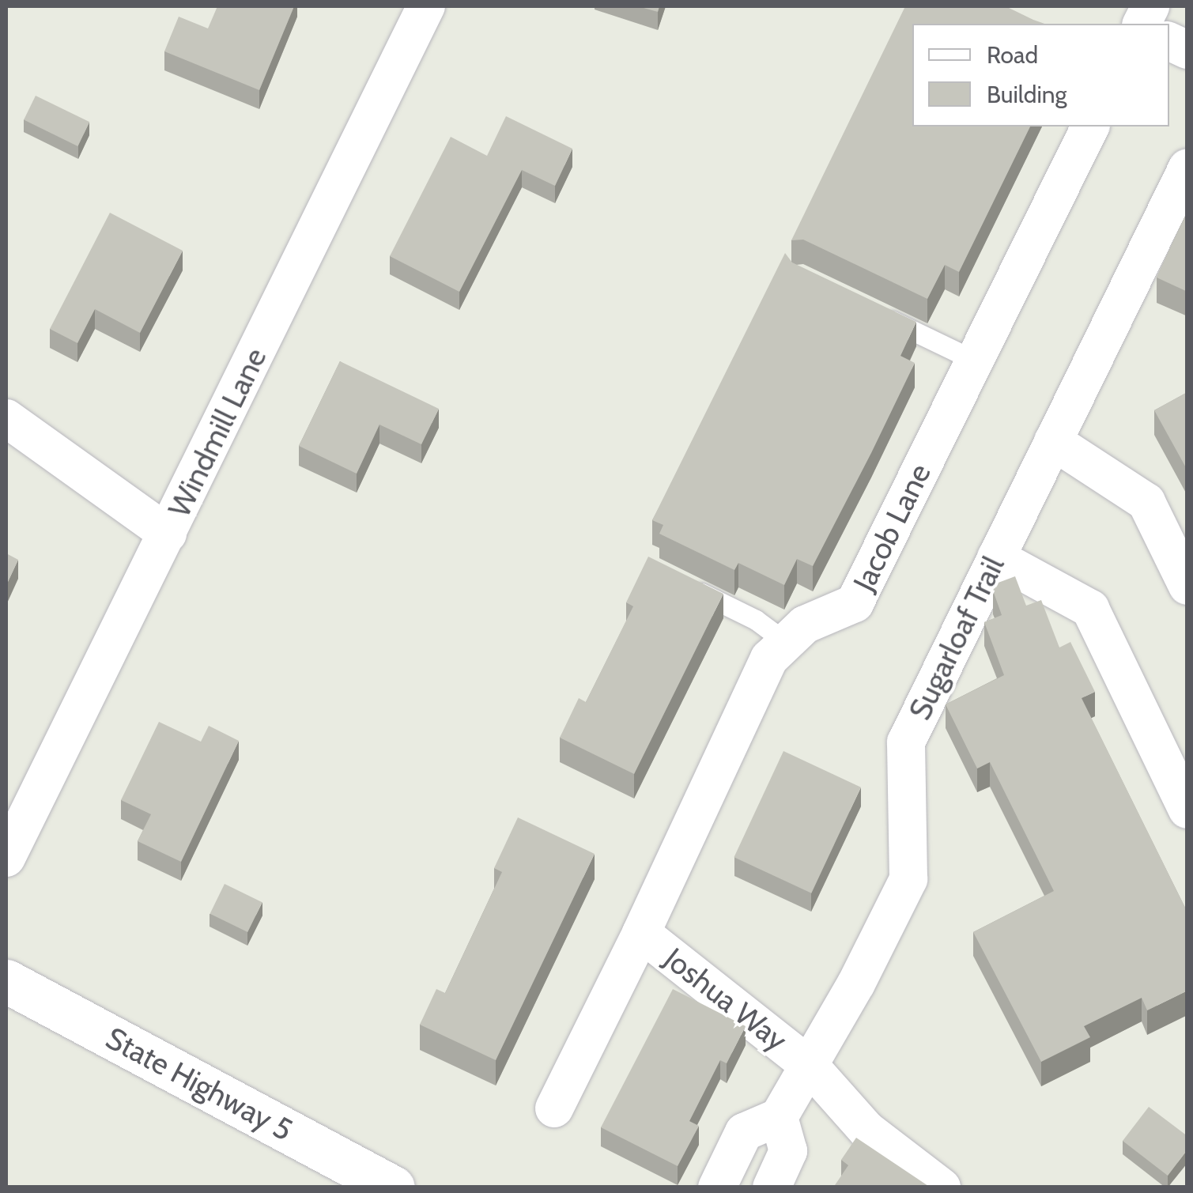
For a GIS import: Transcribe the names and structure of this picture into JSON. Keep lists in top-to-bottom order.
{
  "streets": {
    "main road": ["State Highway 5"],
    "street": [
      "Windmill Lane",
      "Jacob Lane",
      "Sugarloaf Trail",
      "Joshua Way"
    ]
  },
  "crossings": [
    ["Jacob Lane", "Joshua Way"],
    ["Sugarloaf Trail", "Joshua Way"]
  ],
  "legend": ["Road", "Building"]
}
